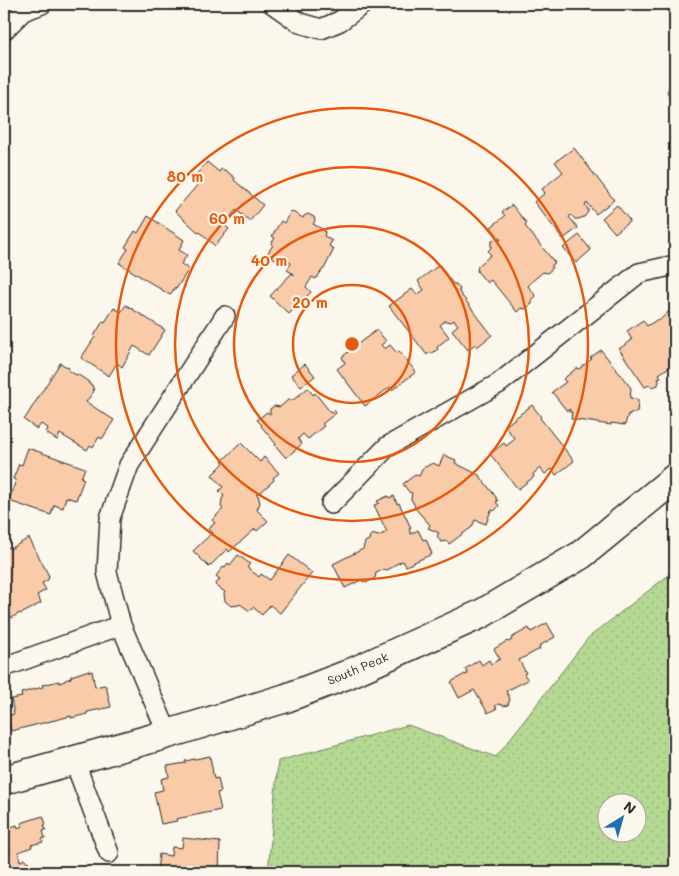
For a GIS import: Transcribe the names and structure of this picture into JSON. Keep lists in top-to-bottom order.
{
  "streets": {
    "street": ["South Peak"]
  },
  "north": "top right",
  "rings": [
    "80 m",
    "60 m",
    "40 m",
    "20 m"
  ]
}
